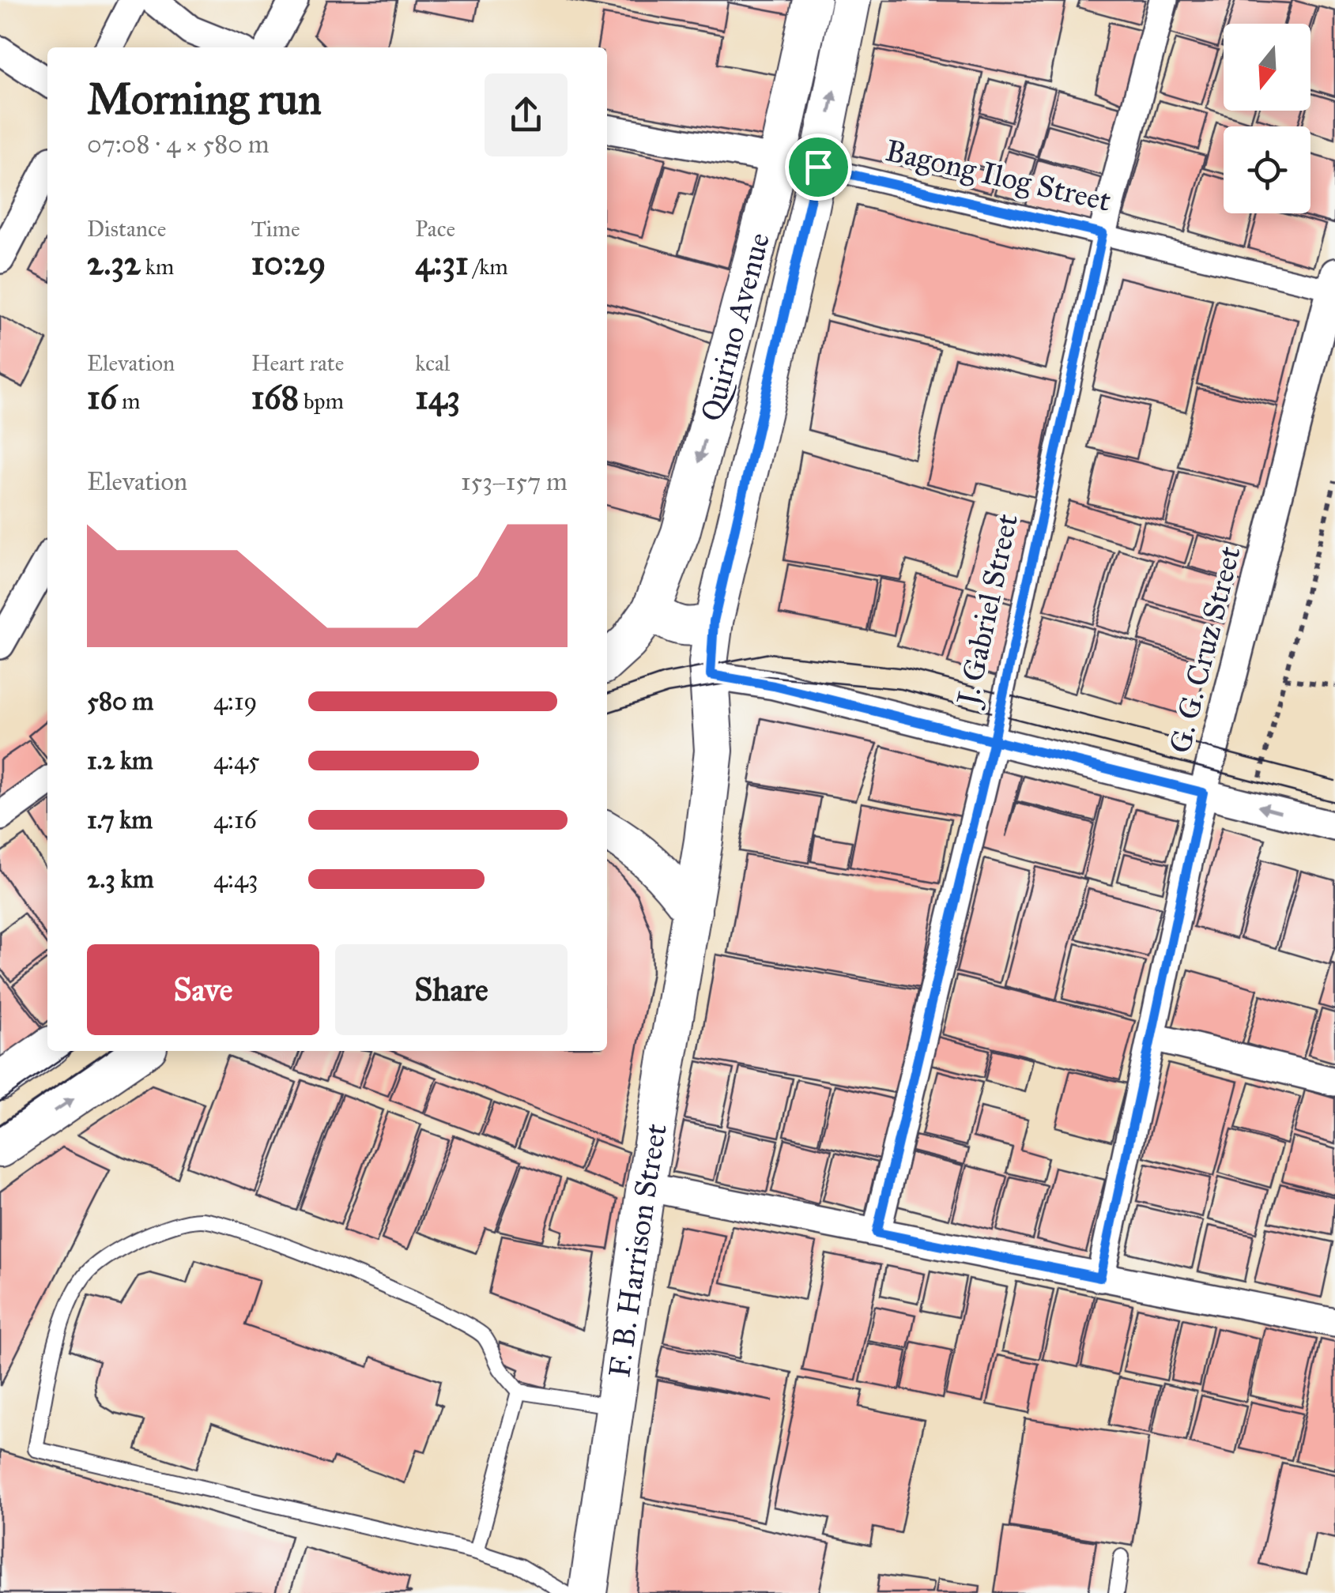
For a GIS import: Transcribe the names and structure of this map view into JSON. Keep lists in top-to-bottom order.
{
  "streets": {
    "main road": ["Quirino Avenue", "F. B. Harrison Street"],
    "street": ["Bagong Ilog Street", "J. Gabriel Street", "G. G. Cruz Street"]
  },
  "crossings": [
    ["Bagong Ilog Street", "Quirino Avenue"],
    ["Bagong Ilog Street", "J. Gabriel Street"],
    ["Bagong Ilog Street", "G. G. Cruz Street"],
    ["Quirino Avenue", "F. B. Harrison Street"]
  ],
  "north": "bottom",
  "page": {
    "heading": ["Morning run", "07:08 · 4 × 580 m"],
    "stats": [
      ["Distance", "2.32 km"],
      ["Time", "10:29"],
      ["Pace", "4:31 /km"],
      ["Elevation", "16 m"],
      ["Heart rate", "168 bpm"],
      ["kcal", "143"]
    ],
    "chart": ["Elevation", "153–157 m"],
    "list": [
      {
        "name": "580 m",
        "note": "4:19"
      },
      {
        "name": "1.2 km",
        "note": "4:45"
      },
      {
        "name": "1.7 km",
        "note": "4:16"
      },
      {
        "name": "2.3 km",
        "note": "4:43"
      }
    ],
    "buttons": ["Save", "Share"]
  }
}
